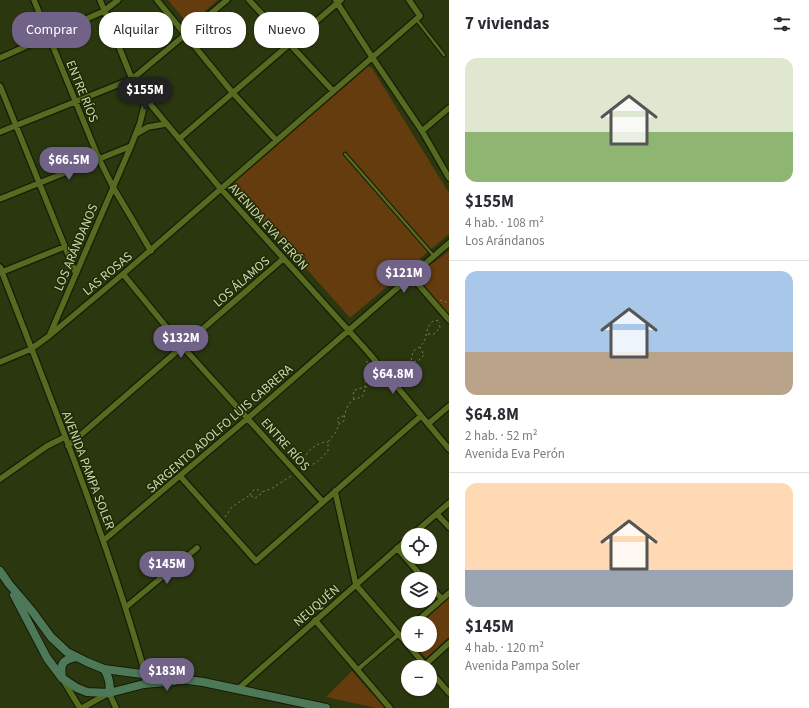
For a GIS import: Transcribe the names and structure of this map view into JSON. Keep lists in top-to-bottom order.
{
  "streets": {
    "street": [
      "ENTRE RÍOS",
      "AVENIDA EVA PERÓN",
      "LOS ARÁNDANOS",
      "LAS ROSAS",
      "LOS ÁLAMOS",
      "SARGENTO ADOLFO LUIS CABRERA",
      "AVENIDA PAMPA SOLER",
      "NEUQUÉN"
    ]
  },
  "crossings": [
    ["ENTRE RÍOS", "LOS ARÁNDANOS"],
    ["ENTRE RÍOS", "LAS ROSAS"],
    ["ENTRE RÍOS", "LOS ÁLAMOS"],
    ["ENTRE RÍOS", "SARGENTO ADOLFO LUIS CABRERA"],
    ["AVENIDA EVA PERÓN", "LOS ARÁNDANOS"],
    ["AVENIDA EVA PERÓN", "LAS ROSAS"],
    ["AVENIDA EVA PERÓN", "LOS ÁLAMOS"],
    ["AVENIDA EVA PERÓN", "SARGENTO ADOLFO LUIS CABRERA"],
    ["LOS ARÁNDANOS", "LAS ROSAS"],
    ["LAS ROSAS", "AVENIDA PAMPA SOLER"],
    ["LOS ÁLAMOS", "AVENIDA PAMPA SOLER"],
    ["SARGENTO ADOLFO LUIS CABRERA", "AVENIDA PAMPA SOLER"]
  ],
  "page": {
    "heading": "7 viviendas",
    "chip": [
      "Comprar",
      "Alquilar",
      "Filtros",
      "Nuevo"
    ],
    "list": [
      {
        "name": "$155M",
        "note": "4 hab. · 108 m² · Los Arándanos"
      },
      {
        "name": "$64.8M",
        "note": "2 hab. · 52 m² · Avenida Eva Perón"
      },
      {
        "name": "$145M",
        "note": "4 hab. · 120 m² · Avenida Pampa Soler"
      }
    ],
    "price": [
      "$155M",
      "$66.5M",
      "$121M",
      "$132M",
      "$64.8M",
      "$145M",
      "$183M"
    ],
    "map_buttons": ["+", "−"]
  }
}
